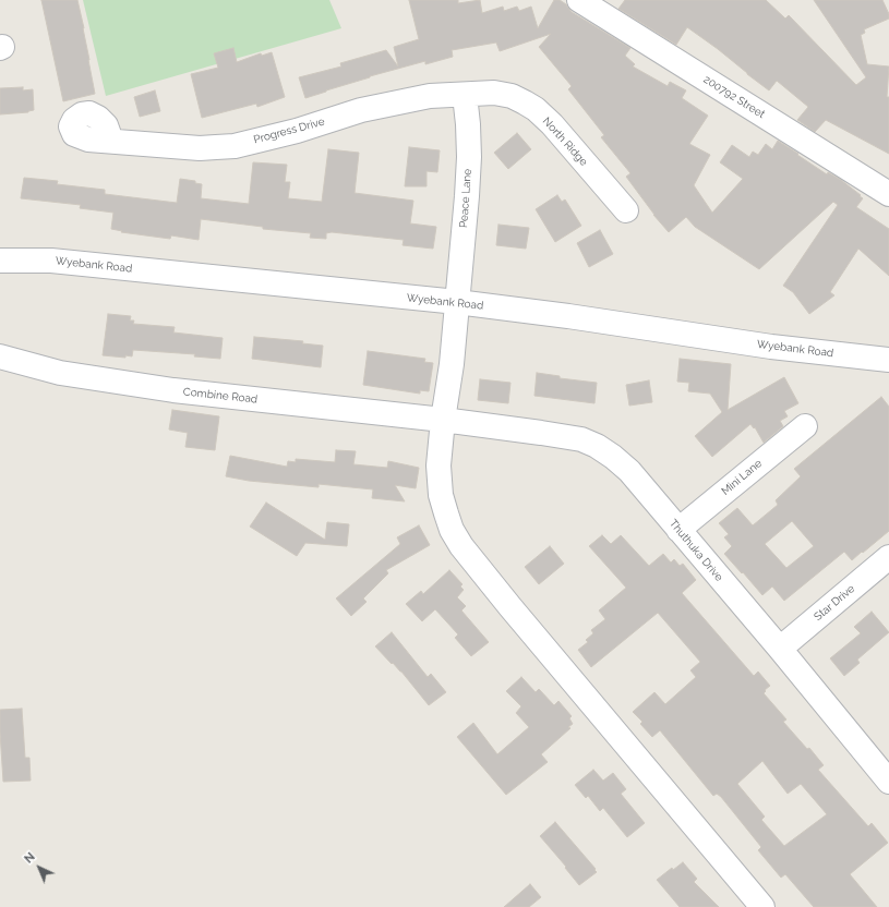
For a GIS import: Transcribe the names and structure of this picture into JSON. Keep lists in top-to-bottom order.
{
  "streets": {
    "street": [
      "200792 Street",
      "Progress Drive",
      "North Ridge",
      "Peace Lane",
      "Wyebank Road",
      "Combine Road",
      "Mini Lane",
      "Thuthuka Drive",
      "Star Drive"
    ]
  },
  "crossings": [
    ["Progress Drive", "North Ridge"],
    ["Progress Drive", "Peace Lane"],
    ["North Ridge", "Peace Lane"],
    ["Peace Lane", "Wyebank Road"],
    ["Combine Road", "Thuthuka Drive"],
    ["Mini Lane", "Thuthuka Drive"],
    ["Thuthuka Drive", "Star Drive"]
  ],
  "north": "top left"
}
